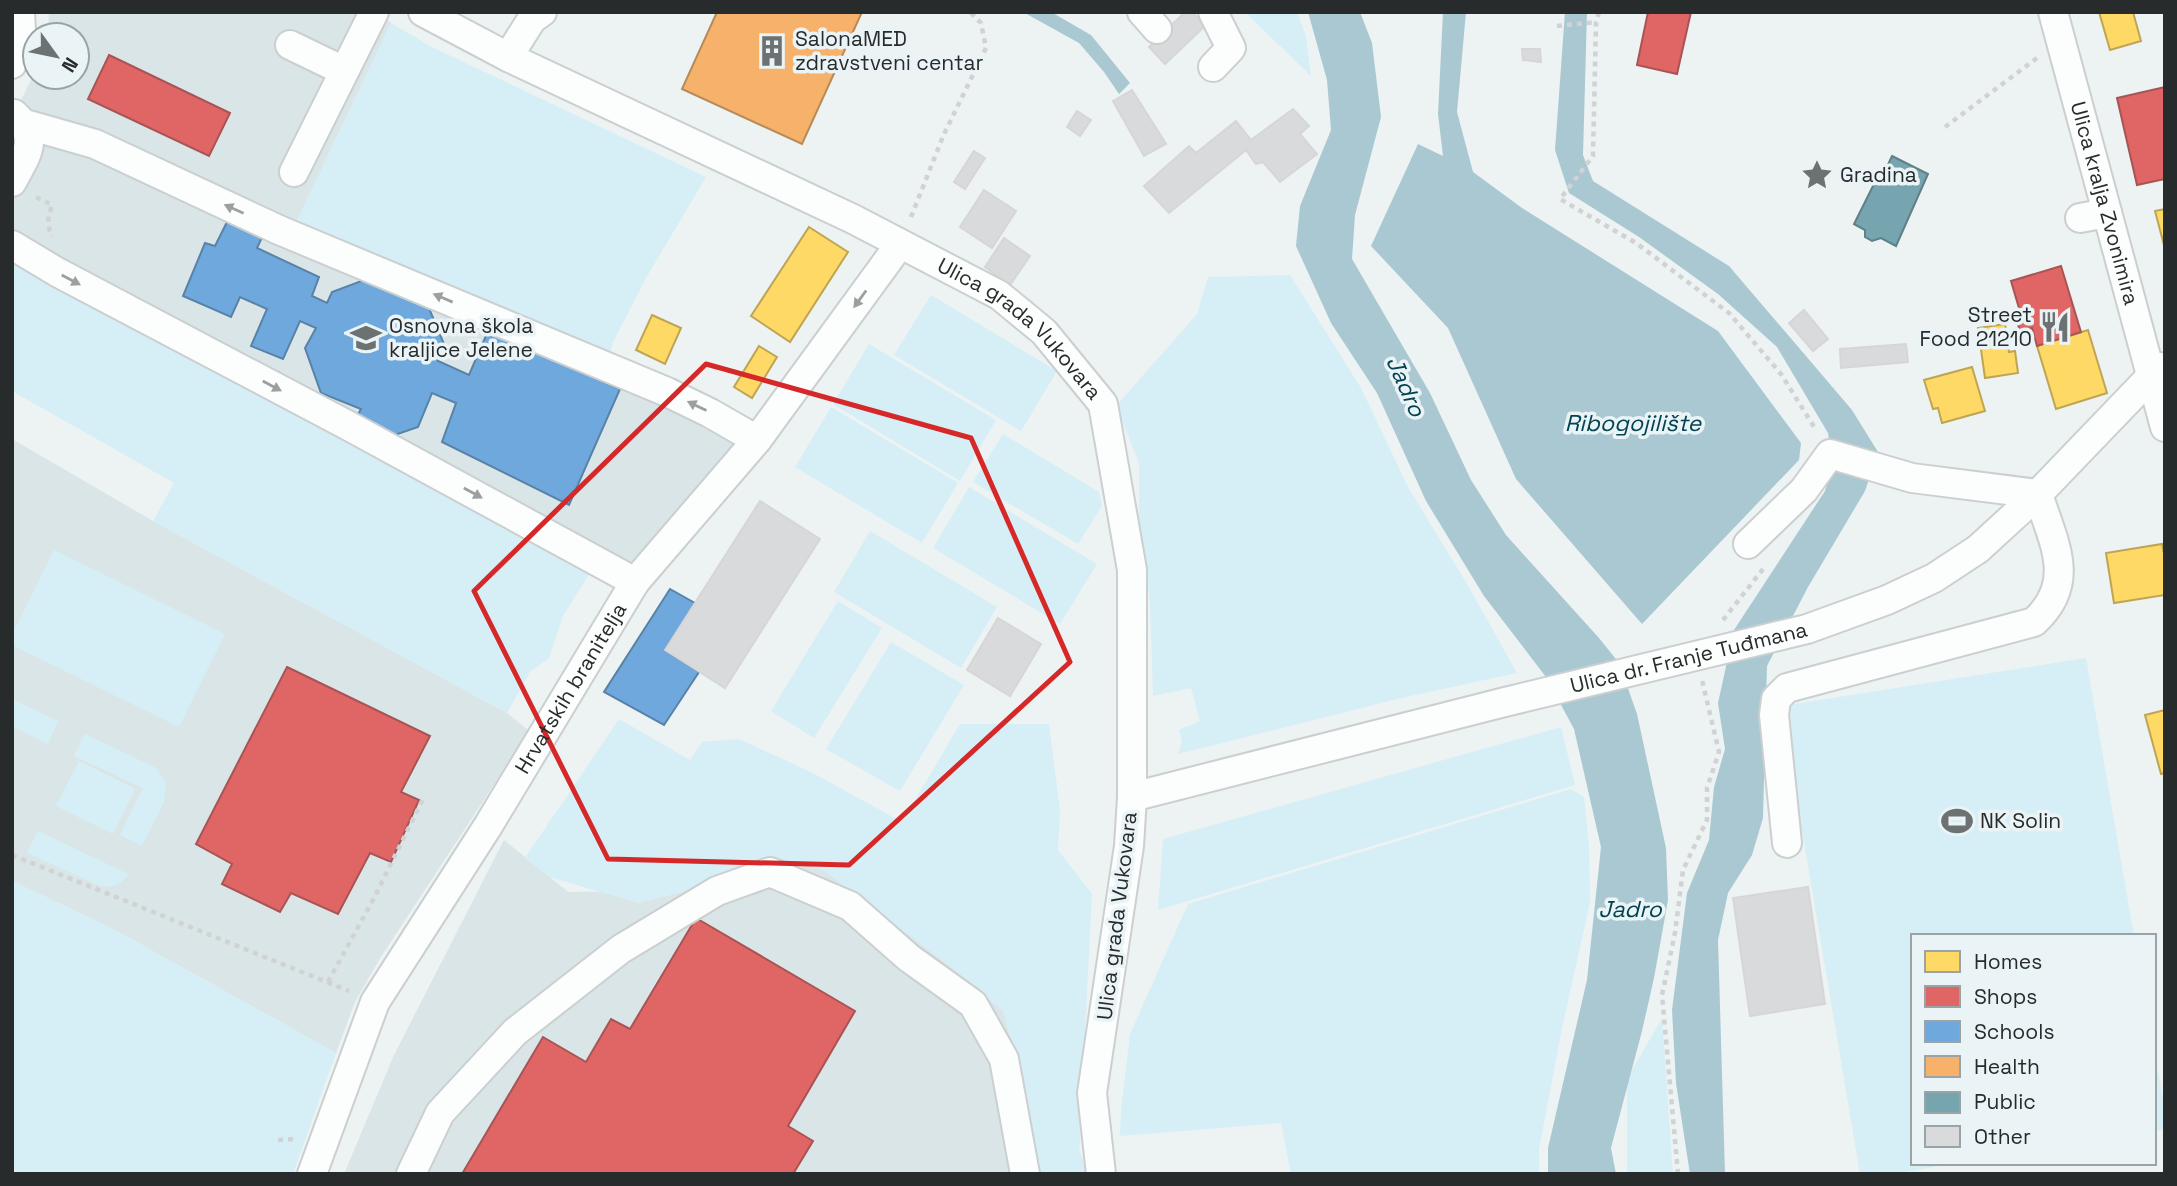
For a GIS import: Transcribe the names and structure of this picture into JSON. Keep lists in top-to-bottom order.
{
  "streets": {
    "street": [
      "Ulica kralja Zvonimira",
      "Ulica grada Vukovara",
      "Ulica dr. Franje Tuđmana",
      "Hrvatskih branitelja"
    ]
  },
  "crossings": [
    ["Ulica kralja Zvonimira", "Ulica dr. Franje Tuđmana"],
    ["Ulica grada Vukovara", "Ulica dr. Franje Tuđmana"],
    ["Ulica grada Vukovara", "Hrvatskih branitelja"]
  ],
  "water": ["Jadro", "Ribogojilište"],
  "places": {
    "building": ["SalonaMED zdravstveni centar"],
    "place": ["Gradina"],
    "restaurant": ["Street Food 21210"],
    "school or university": ["Osnovna škola kraljice Jelene"],
    "sports": ["NK Solin"]
  },
  "legend": [
    "Homes",
    "Shops",
    "Schools",
    "Health",
    "Public",
    "Other"
  ],
  "north": "bottom right"
}
